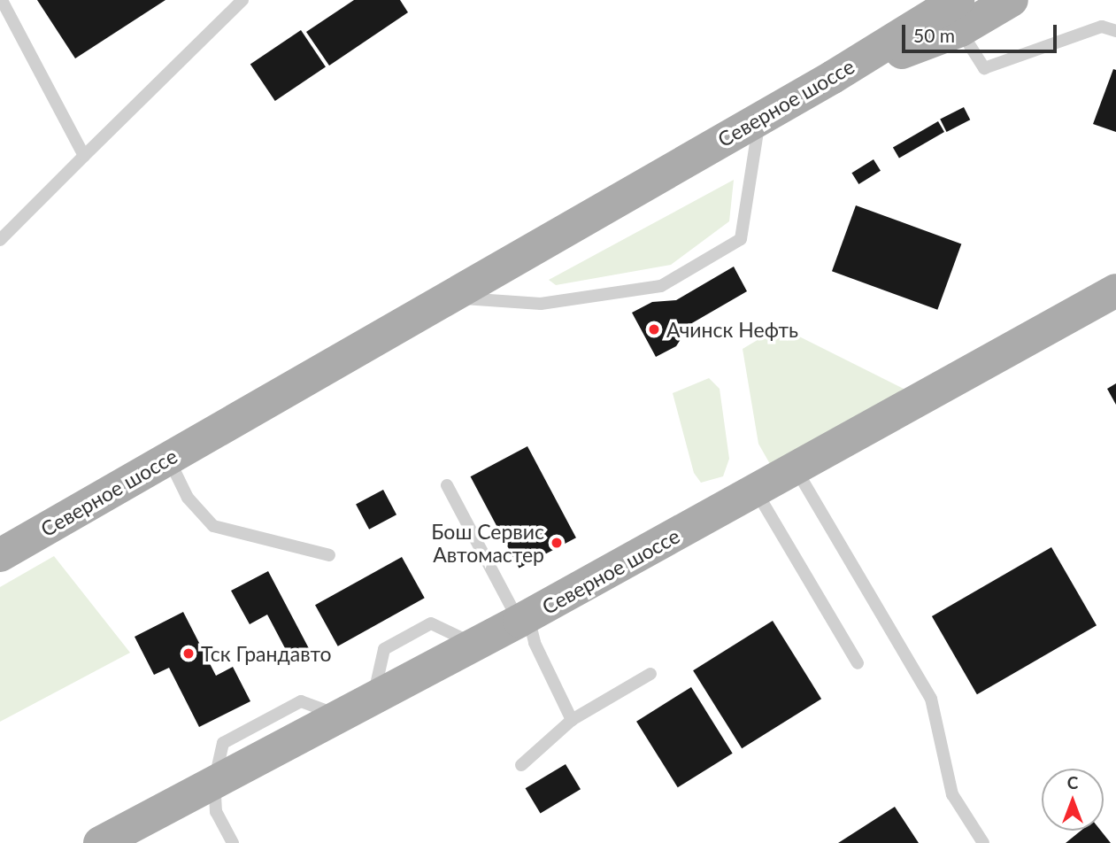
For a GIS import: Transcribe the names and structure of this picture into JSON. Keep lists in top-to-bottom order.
{
  "streets": {
    "main road": ["Северное шоссе"]
  },
  "places": ["Ачинск Нефть", "Бош Сервис Автомастер", "Тск Грандавто"],
  "scale_bar": "50 m",
  "north": "top"
}
